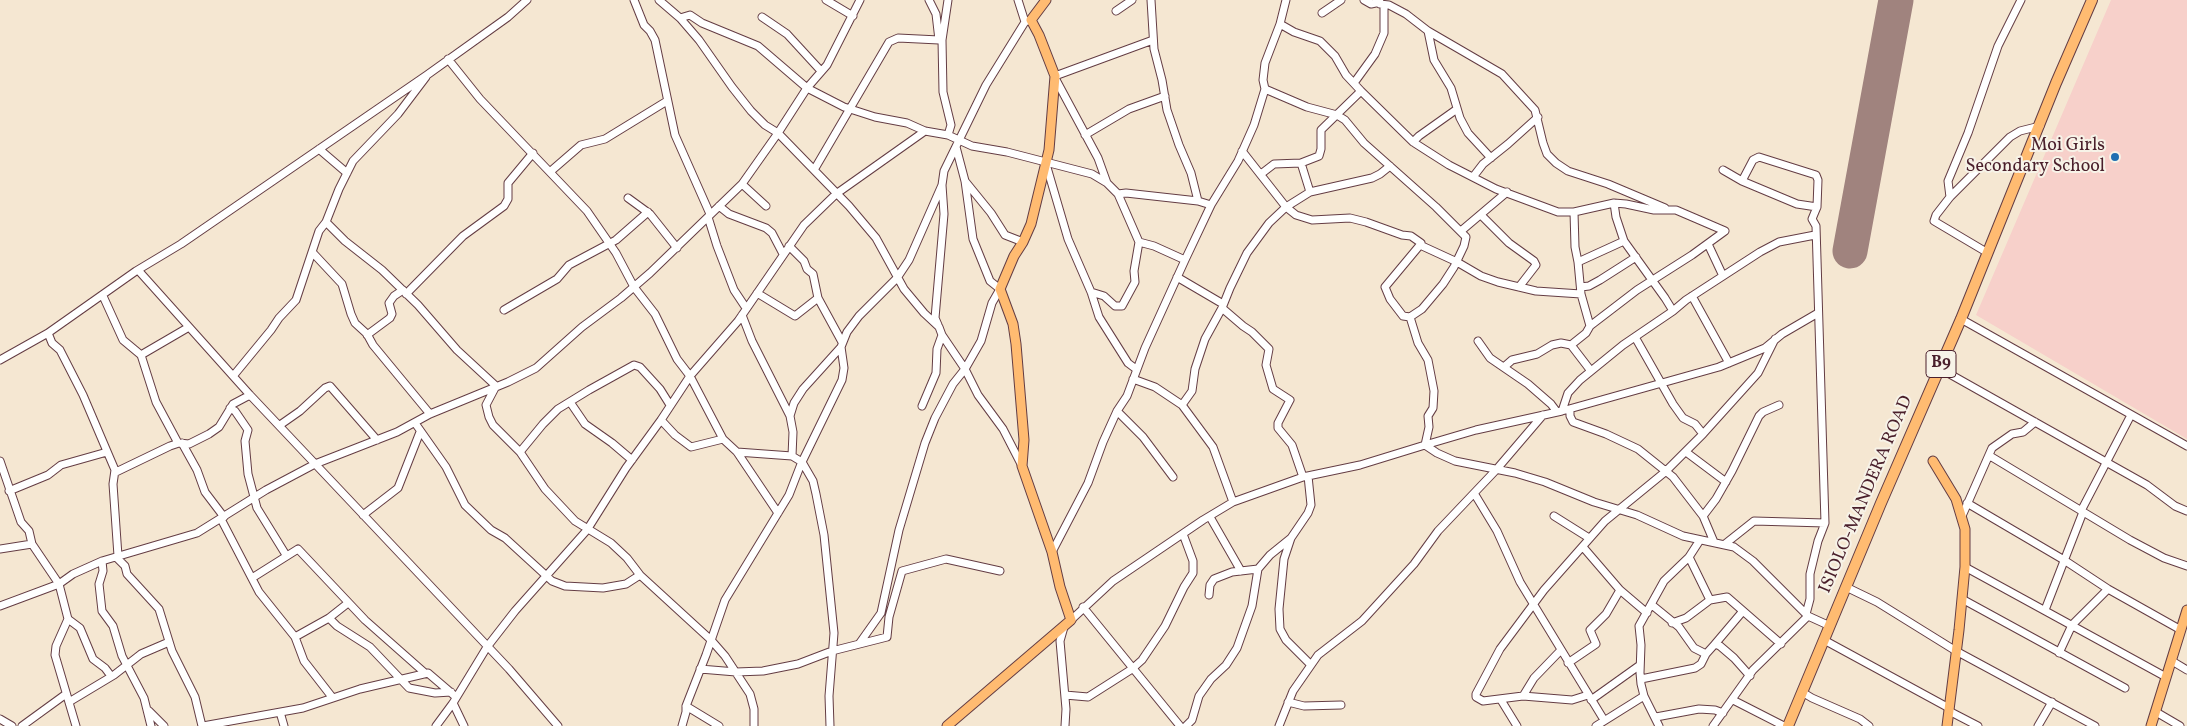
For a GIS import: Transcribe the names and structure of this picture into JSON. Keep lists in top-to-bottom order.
{
  "streets": {
    "highway": ["B9", "ISIOLO-MANDERA ROAD"]
  },
  "places": ["Moi Girls Secondary School"]
}
